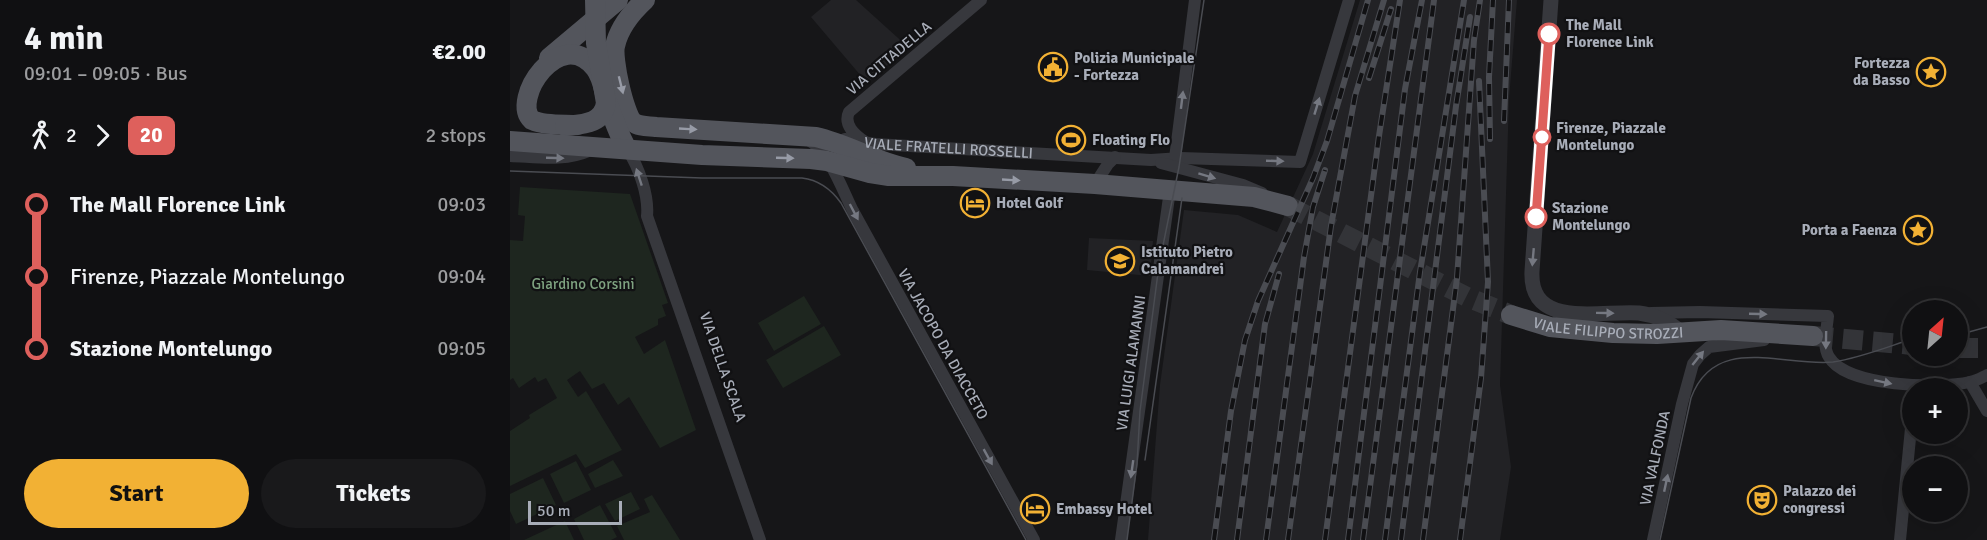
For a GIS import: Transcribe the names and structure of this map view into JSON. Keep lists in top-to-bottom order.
{
  "streets": {
    "main road": ["VIALE FRATELLI ROSSELLI", "VIALE FILIPPO STROZZI"],
    "street": [
      "VIA CITTADELLA",
      "VIA JACOPO DA DIACCETO",
      "VIA LUIGI ALAMANNI",
      "VIA DELLA SCALA",
      "VIA VALFONDA"
    ]
  },
  "crossings": [
    ["VIA CITTADELLA", "VIALE FRATELLI ROSSELLI"],
    ["VIALE FRATELLI ROSSELLI", "VIA JACOPO DA DIACCETO"]
  ],
  "one_way": [
    "VIALE FILIPPO STROZZI",
    "VIA JACOPO DA DIACCETO",
    "VIA LUIGI ALAMANNI",
    "VIA VALFONDA"
  ],
  "parks": ["Giardino Corsini"],
  "places": {
    "other": ["The Mall Florence Link", "Firenze, Piazzale Montelungo", "Stazione Montelungo"],
    "public building": ["Polizia Municipale - Fortezza"],
    "place": ["Fortezza da Basso", "Porta a Faenza"],
    "sports": ["Floating Flo"],
    "hotel": ["Hotel Golf", "Embassy Hotel"],
    "school or university": ["Istituto Pietro Calamandrei"],
    "theatre": ["Palazzo dei congressi"]
  },
  "lines": ["bus line 20"],
  "scale_bar": "50 m",
  "north": "top right",
  "page": {
    "heading": ["4 min", "09:01 – 09:05 · Bus", "€2.00"],
    "legs": ["2", "20", "2 stops"],
    "list": [
      {
        "name": "The Mall Florence Link",
        "value": "09:03"
      },
      {
        "name": "Firenze, Piazzale Montelungo",
        "value": "09:04"
      },
      {
        "name": "Stazione Montelungo",
        "value": "09:05"
      }
    ],
    "map_buttons": ["+", "−"],
    "buttons": ["Start", "Tickets"],
    "scale": "50 m"
  }
}
